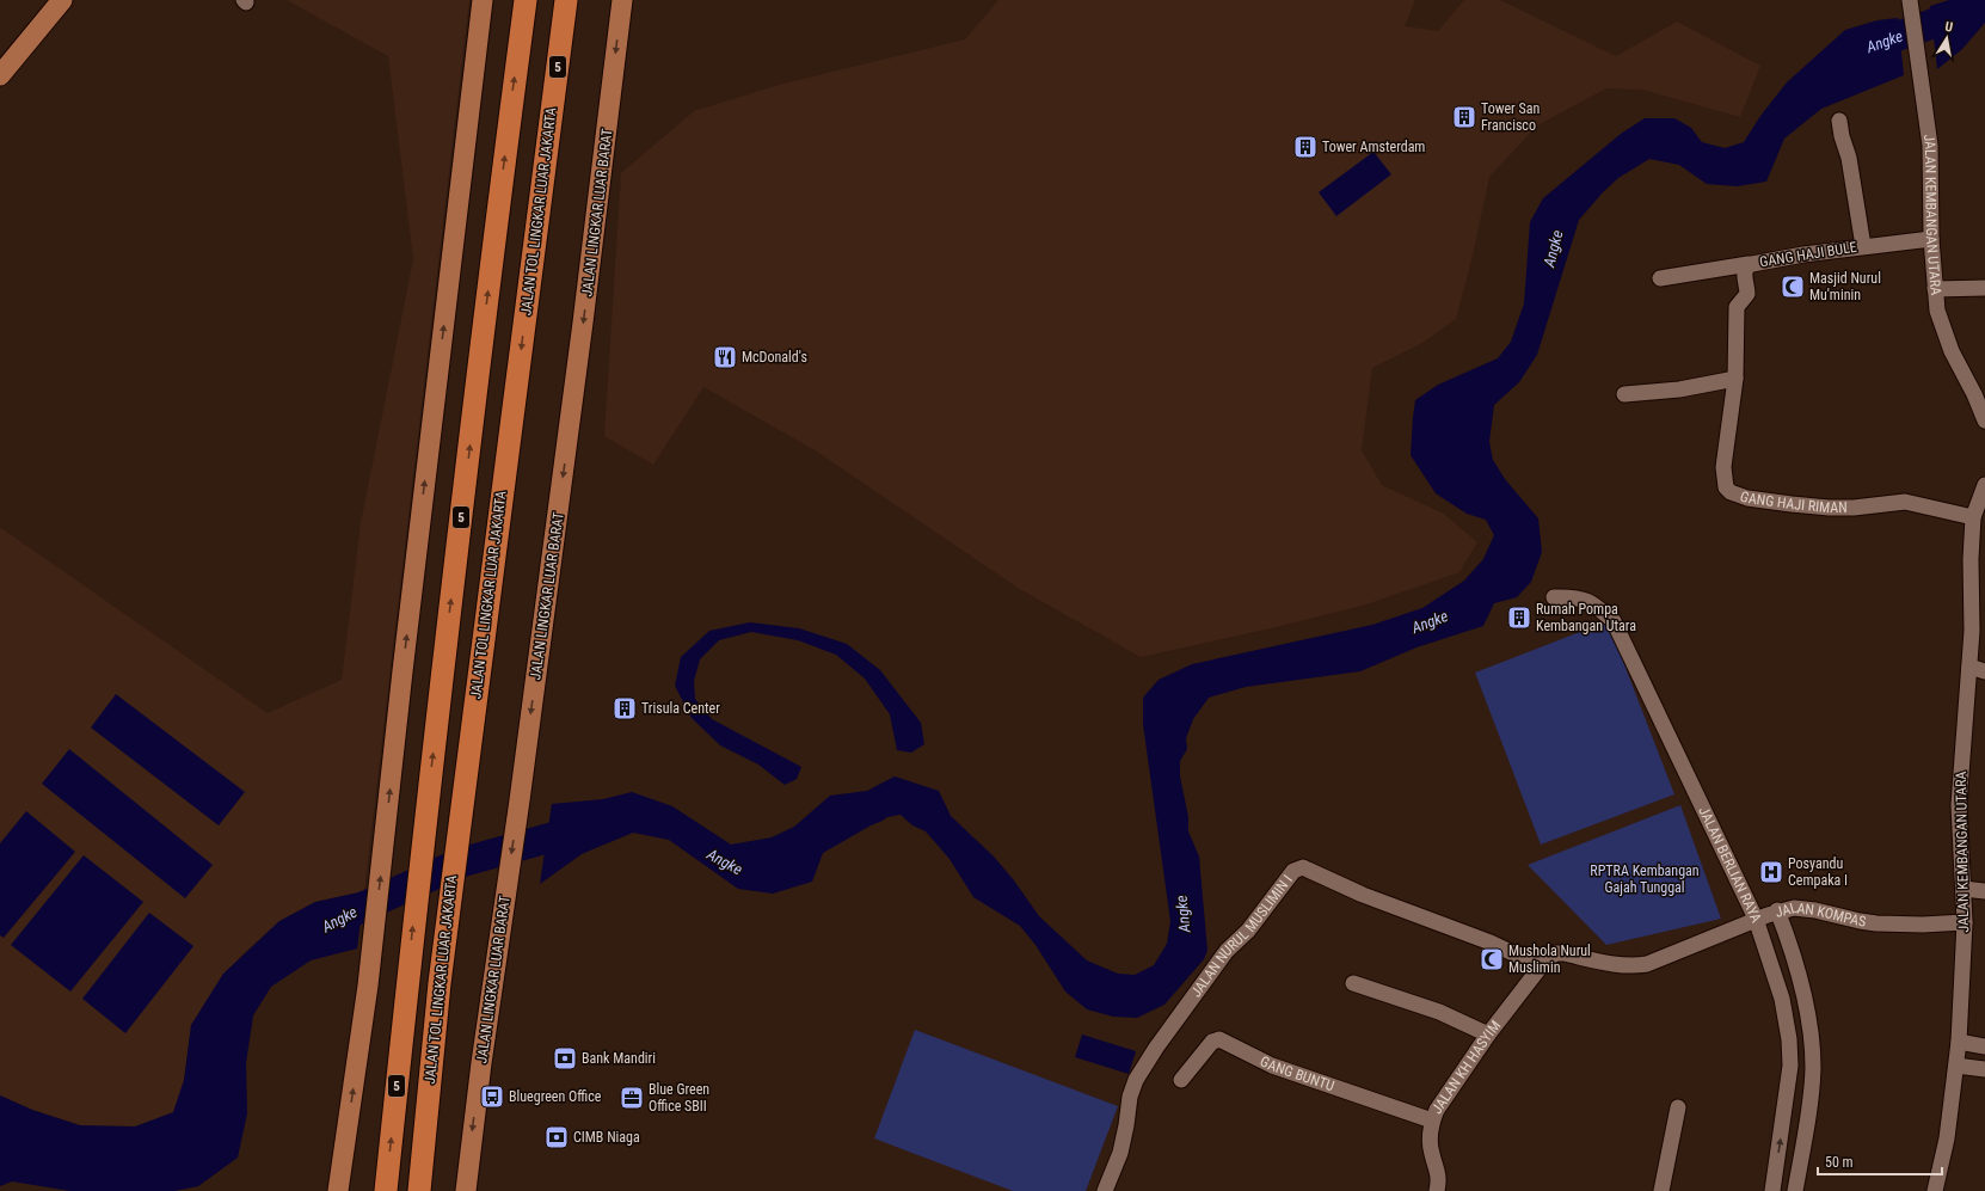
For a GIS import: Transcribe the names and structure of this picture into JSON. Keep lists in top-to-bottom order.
{
  "streets": {
    "highway": ["5", "JALAN TOL LINGKAR LUAR JAKARTA"],
    "main road": ["JALAN LINGKAR LUAR BARAT"],
    "street": [
      "JALAN KEMBANGAN UTARA",
      "GANG HAJI BULE",
      "GANG HAJI RIMAN",
      "JALAN BERLIAN RAYA",
      "JALAN KOMPAS",
      "JALAN NURUL MUSLIMIN I",
      "JALAN KH HASYIM",
      "GANG BUNTU"
    ]
  },
  "crossings": [
    ["JALAN KEMBANGAN UTARA", "GANG HAJI BULE"],
    ["JALAN KEMBANGAN UTARA", "GANG HAJI RIMAN"],
    ["JALAN KEMBANGAN UTARA", "JALAN KOMPAS"],
    ["GANG HAJI BULE", "GANG HAJI RIMAN"],
    ["JALAN BERLIAN RAYA", "JALAN KOMPAS"],
    ["JALAN KOMPAS", "JALAN NURUL MUSLIMIN I"],
    ["JALAN KOMPAS", "JALAN KH HASYIM"],
    ["JALAN NURUL MUSLIMIN I", "JALAN KH HASYIM"],
    ["JALAN KH HASYIM", "GANG BUNTU"]
  ],
  "water": ["Angke"],
  "parks": ["RPTRA Kembangan Gajah Tunggal"],
  "places": {
    "building": [
      "Tower San Francisco",
      "Tower Amsterdam",
      "Rumah Pompa Kembangan Utara",
      "Trisula Center"
    ],
    "mosque": ["Masjid Nurul Mu'minin", "Mushola Nurul Muslimin"],
    "restaurant": ["McDonald's"],
    "hospital": ["Posyandu Cempaka I"],
    "bank": ["Bank Mandiri", "CIMB Niaga"],
    "bus stop": ["Bluegreen Office"],
    "office": ["Blue Green Office SBII"]
  },
  "scale_bar": "50 m",
  "north": "top"
}
